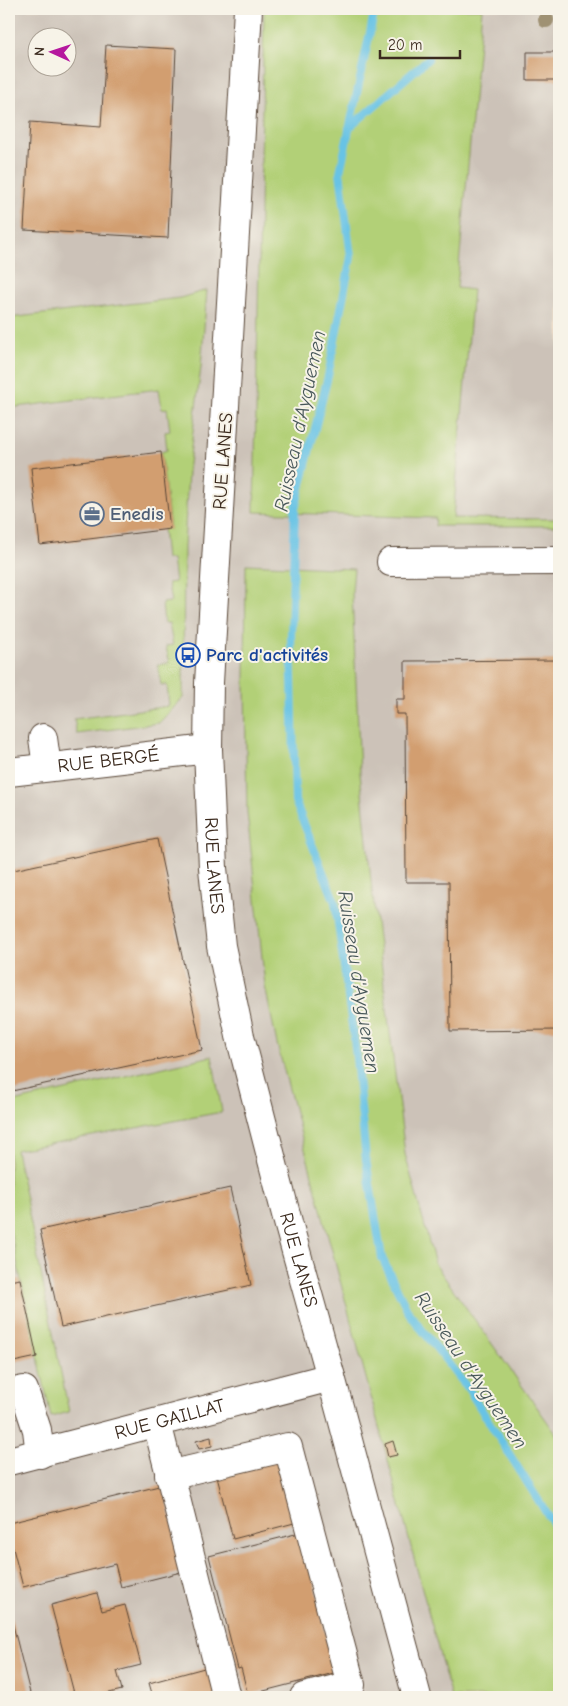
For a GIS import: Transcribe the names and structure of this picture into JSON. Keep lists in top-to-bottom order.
{
  "streets": {
    "street": ["RUE LANES", "RUE BERGÉ", "RUE GAILLAT"]
  },
  "crossings": [
    ["RUE LANES", "RUE BERGÉ"],
    ["RUE LANES", "RUE GAILLAT"]
  ],
  "water": ["Ruisseau d'Ayguemen"],
  "places": {
    "office": ["Enedis"],
    "bus stop": ["Parc d'activités"]
  },
  "scale_bar": "20 m",
  "north": "left"
}
